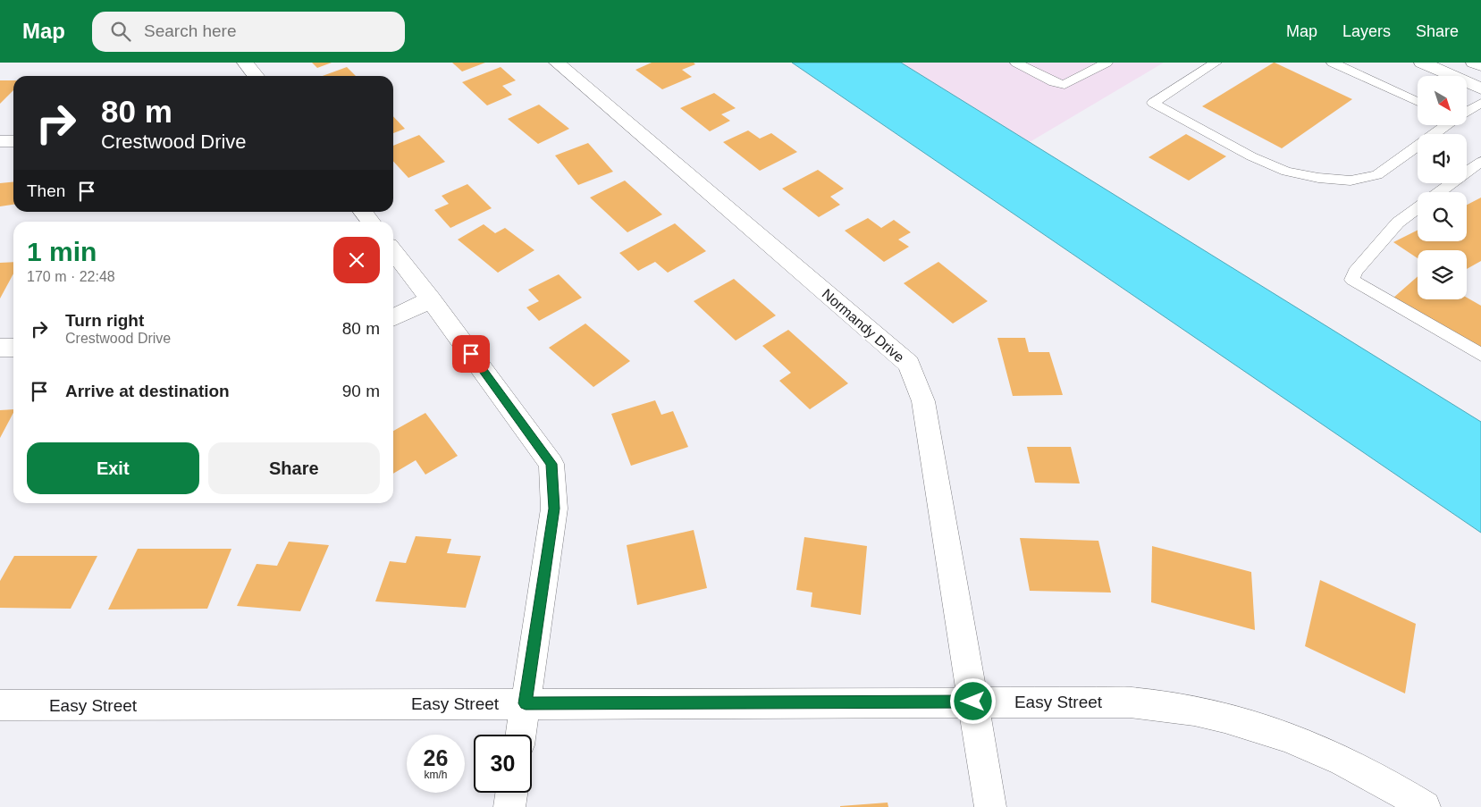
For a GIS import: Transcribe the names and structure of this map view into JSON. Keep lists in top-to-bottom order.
{
  "streets": {
    "street": ["Normandy Drive", "Easy Street"]
  },
  "crossings": [
    ["Normandy Drive", "Easy Street"]
  ],
  "north": "bottom right",
  "page": {
    "header": "Map",
    "search": "Search here",
    "nav": ["Map", "Layers", "Share"],
    "turn": ["80 m", "Crestwood Drive"],
    "then": "Then",
    "heading": ["1 min", "170 m · 22:48"],
    "list": [
      {
        "name": "Turn right",
        "note": "Crestwood Drive",
        "value": "80 m"
      },
      {
        "name": "Arrive at destination",
        "value": "90 m"
      }
    ],
    "buttons": ["Exit", "Share"],
    "speed": "26 km/h",
    "limit": "30"
  }
}
